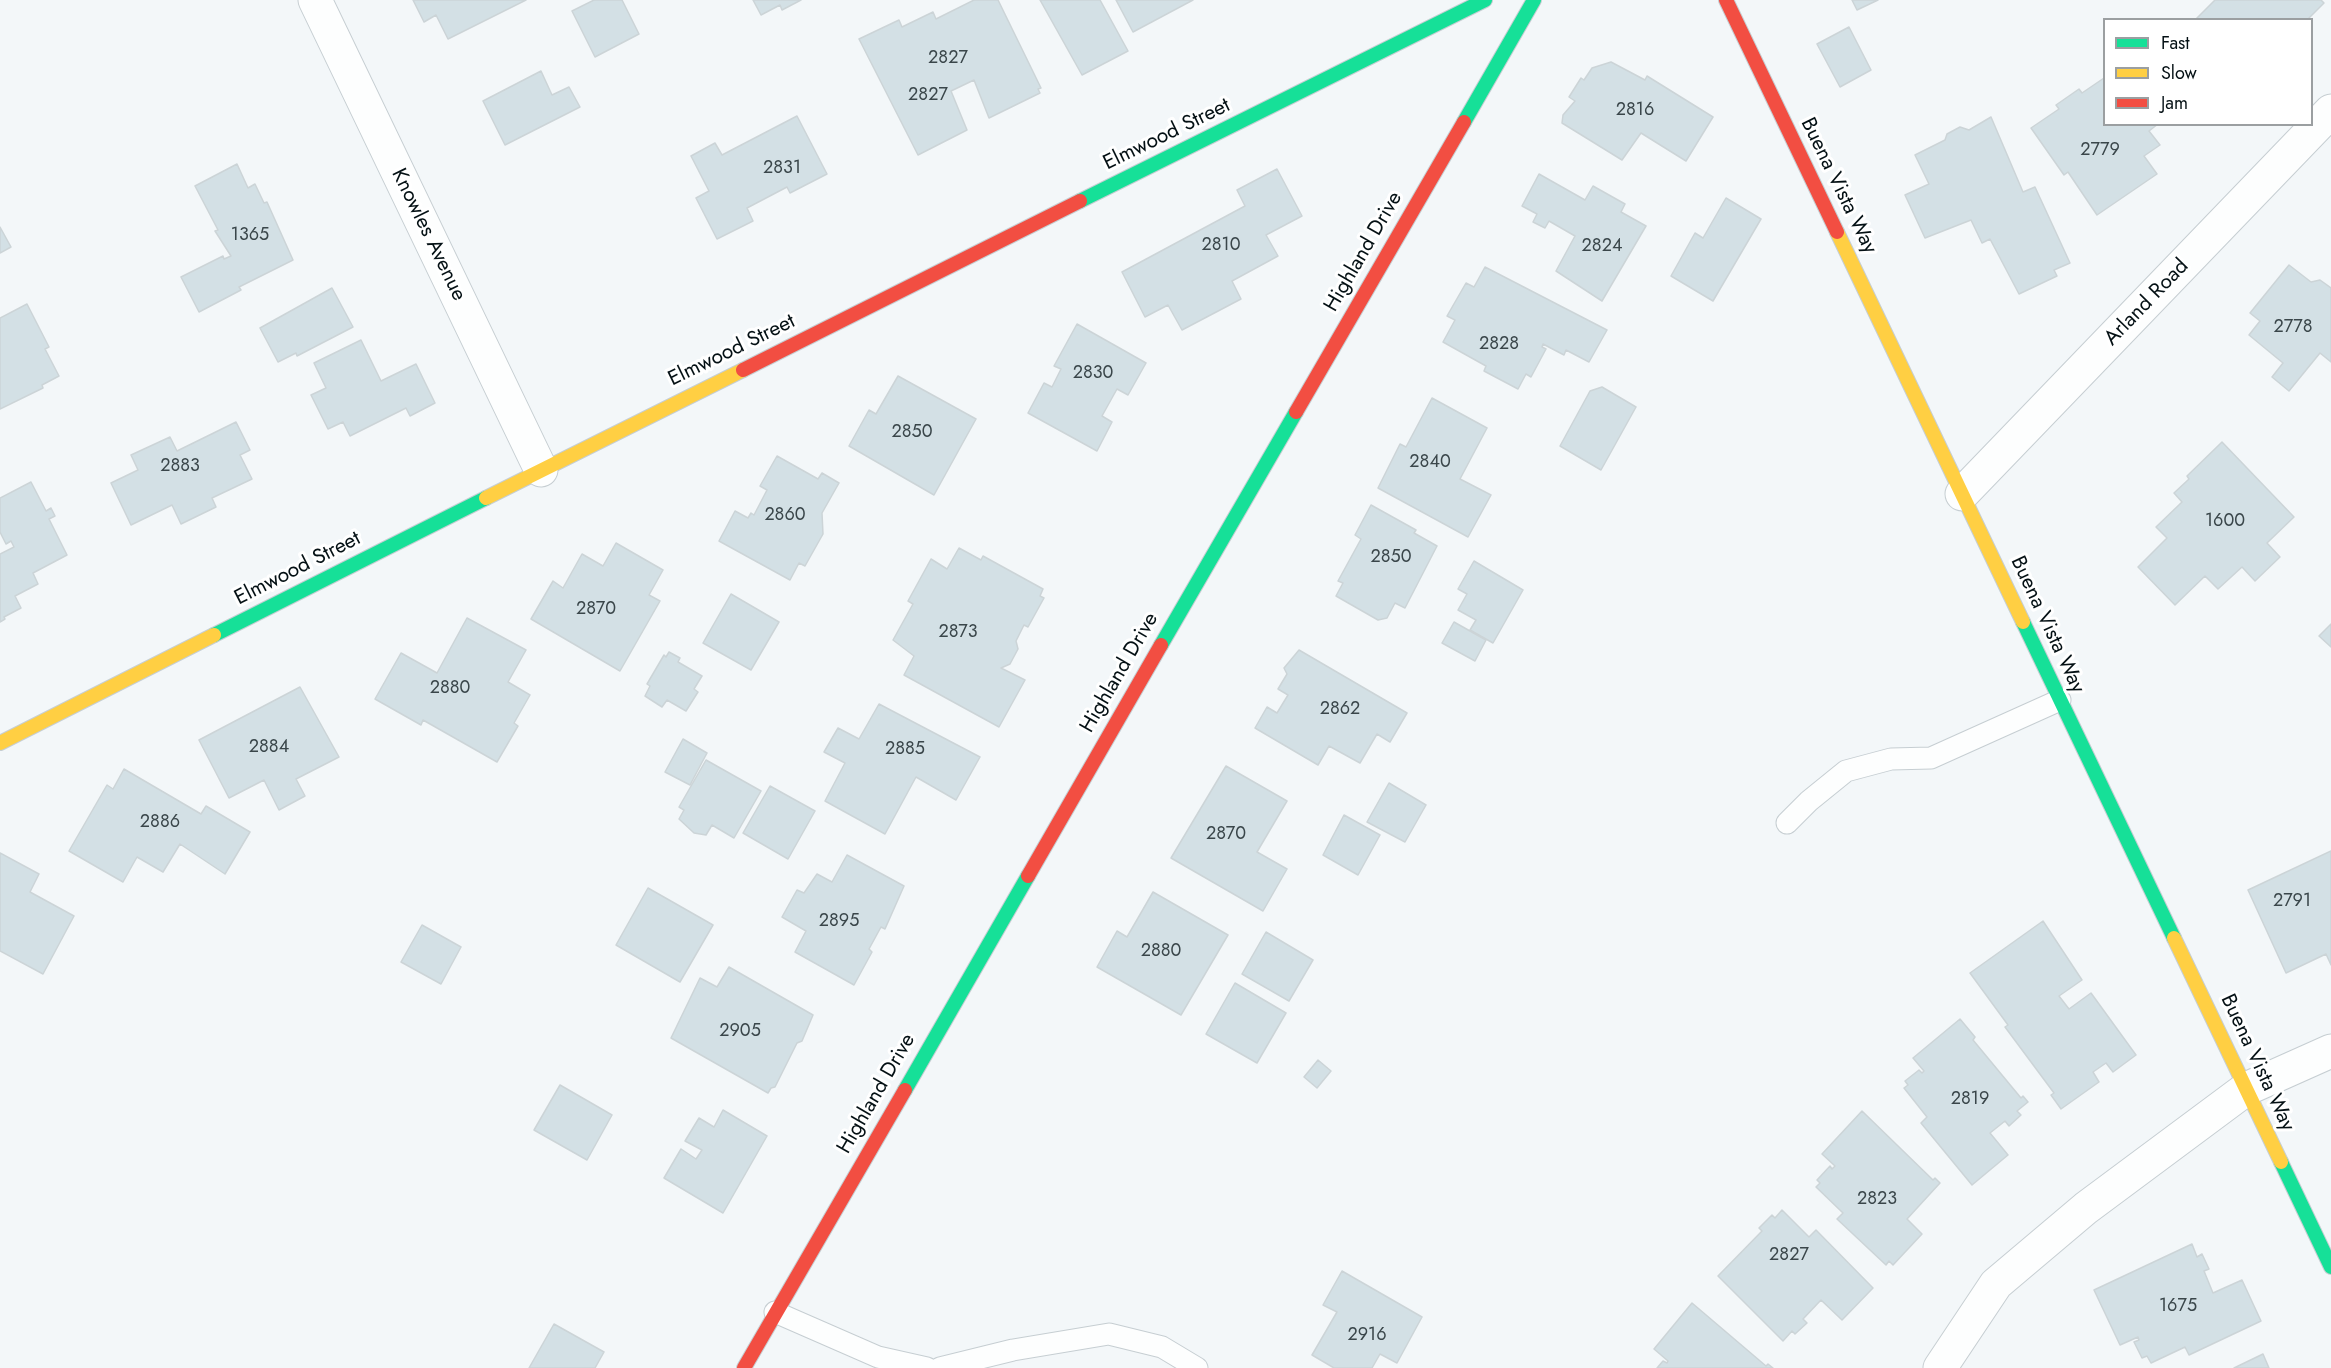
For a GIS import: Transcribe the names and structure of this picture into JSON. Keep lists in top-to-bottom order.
{
  "streets": {
    "street": [
      "Elmwood Street",
      "Buena Vista Way",
      "Knowles Avenue",
      "Highland Drive",
      "Arland Road"
    ]
  },
  "crossings": [
    ["Elmwood Street", "Knowles Avenue"],
    ["Buena Vista Way", "Arland Road"]
  ],
  "house_numbers": [
    "2827",
    "2827",
    "2816",
    "2779",
    "2831",
    "1365",
    "2810",
    "2824",
    "2778",
    "2828",
    "2830",
    "2850",
    "2840",
    "2883",
    "2860",
    "1600",
    "2850",
    "2870",
    "2873",
    "2880",
    "2862",
    "2884",
    "2885",
    "2886",
    "2870",
    "2791",
    "2895",
    "2880",
    "2905",
    "2819",
    "2823",
    "2827",
    "1675",
    "2916"
  ],
  "legend": ["Fast", "Slow", "Jam"]
}
